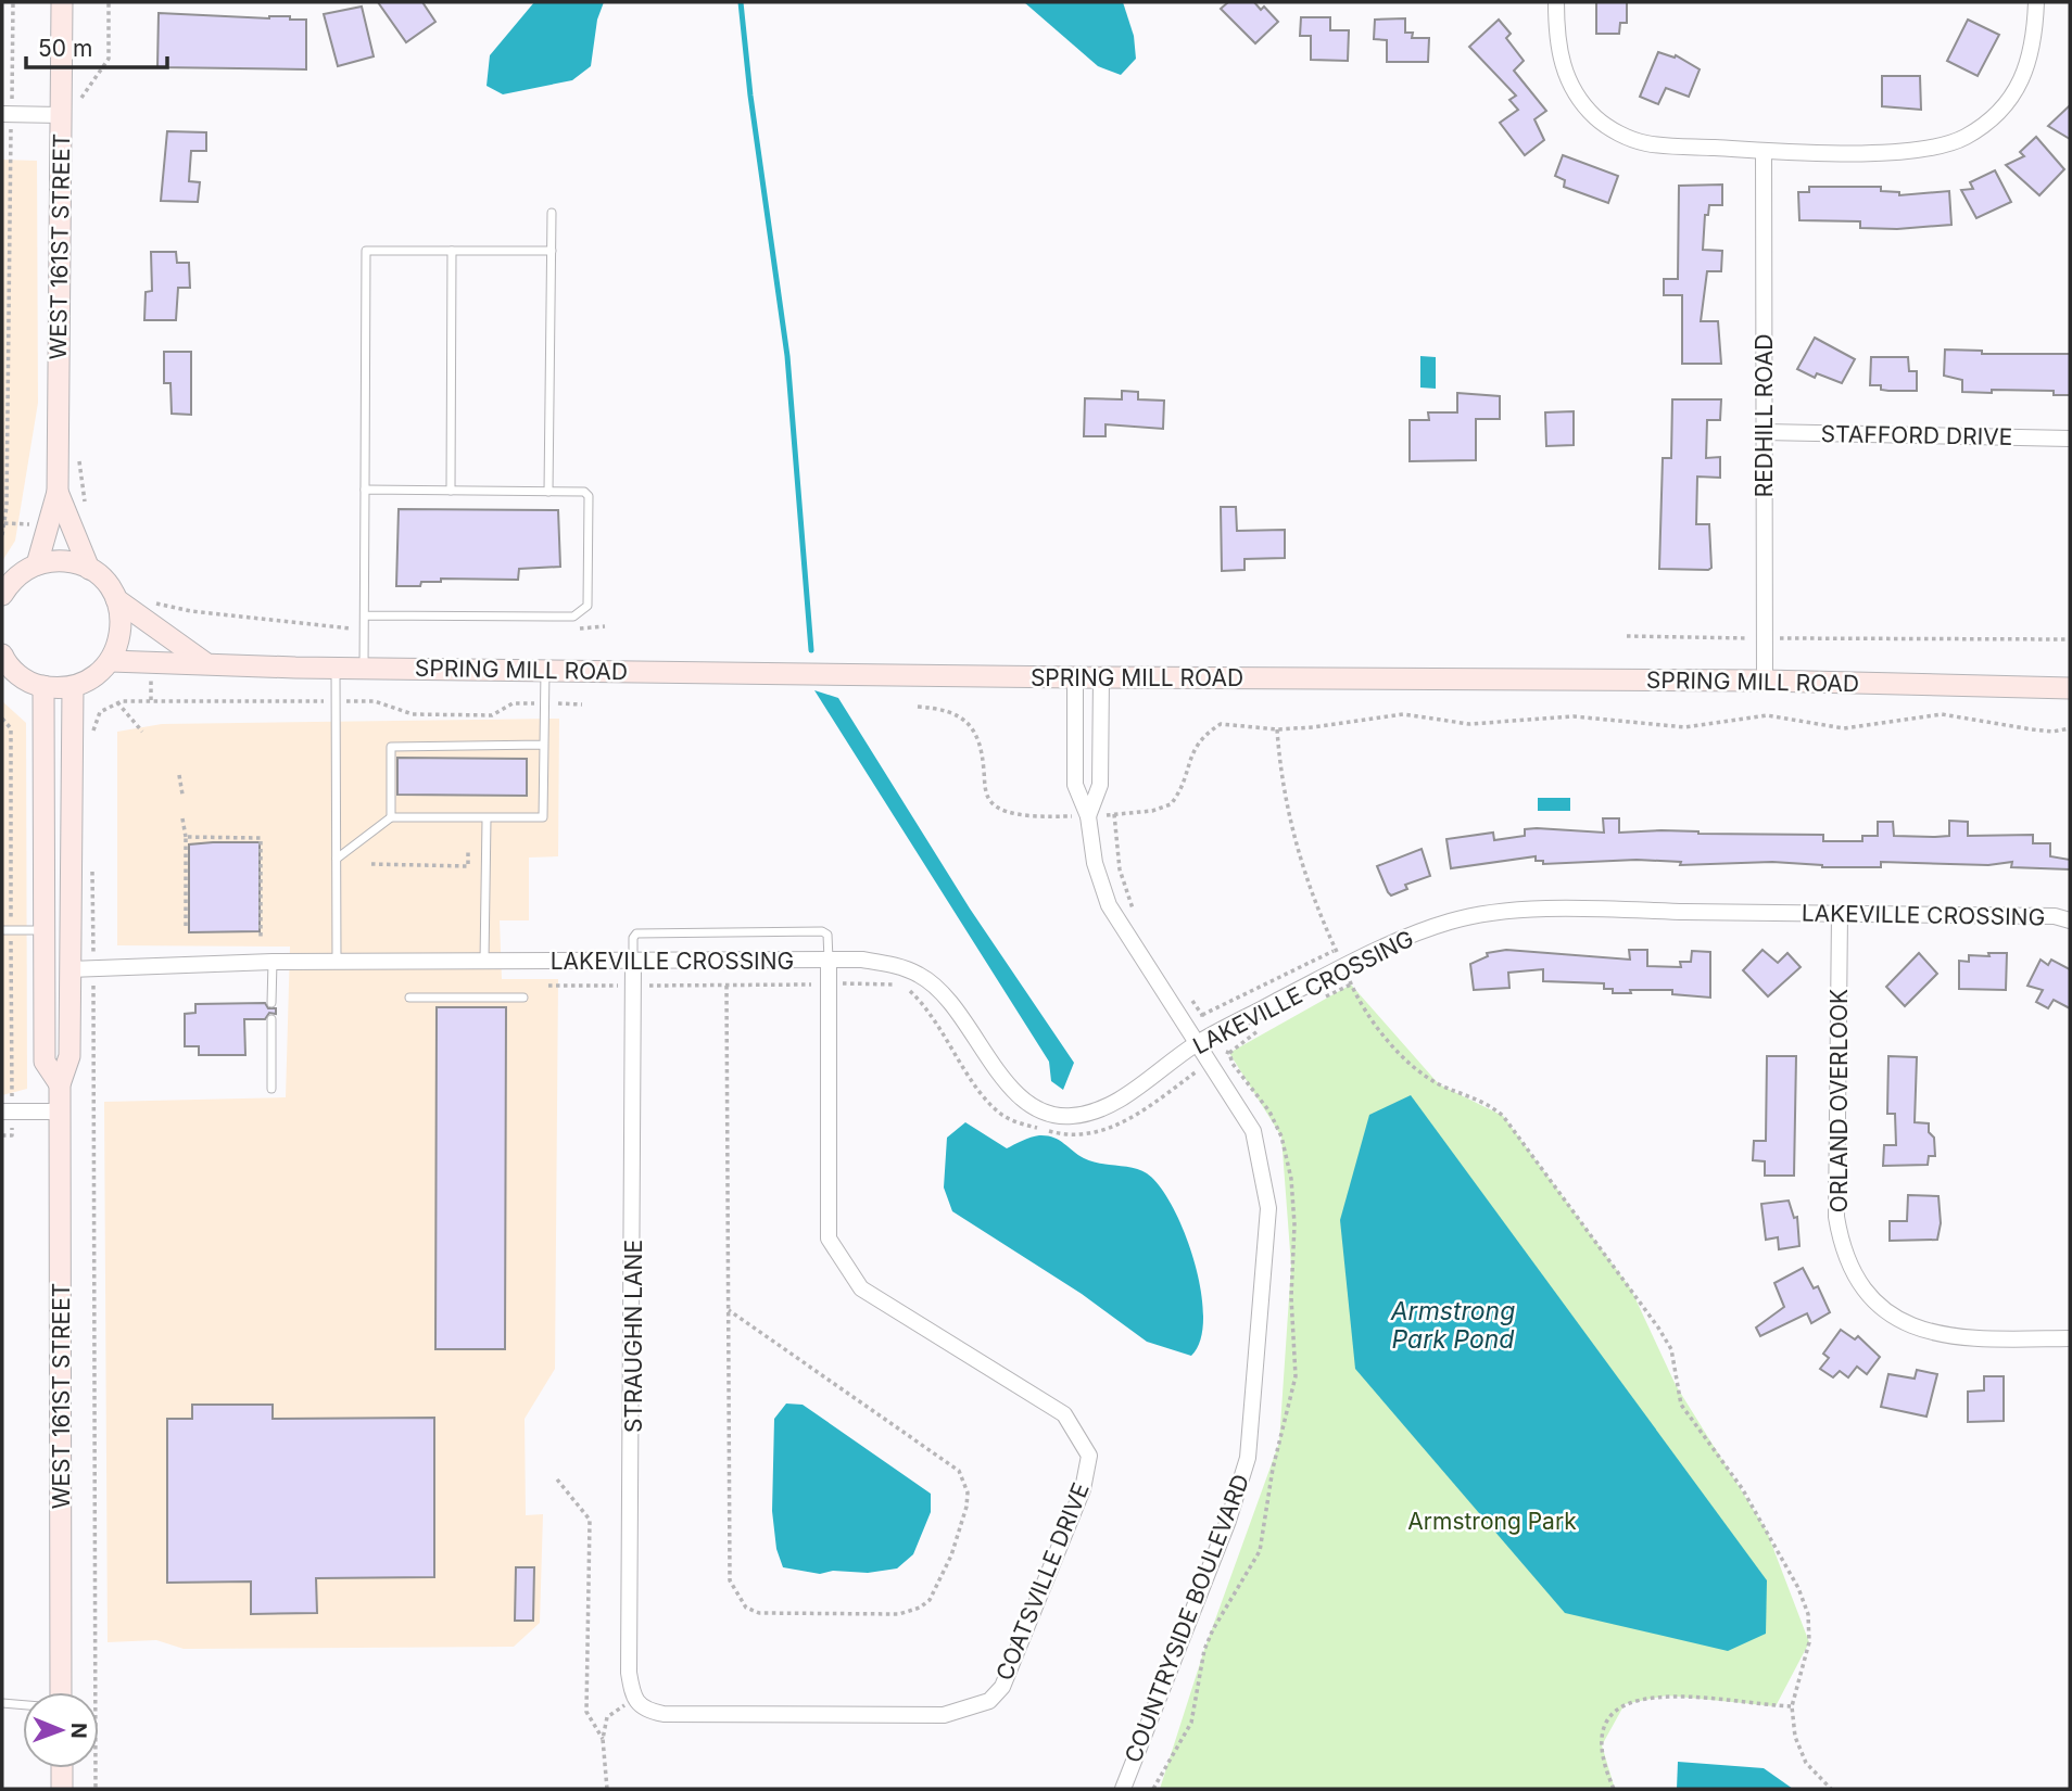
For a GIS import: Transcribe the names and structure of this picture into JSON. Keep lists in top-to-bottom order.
{
  "streets": {
    "street": [
      "WEST 161ST STREET",
      "REDHILL ROAD",
      "STAFFORD DRIVE",
      "SPRING MILL ROAD",
      "LAKEVILLE CROSSING",
      "ORLAND OVERLOOK",
      "STRAUGHN LANE",
      "COATSVILLE DRIVE",
      "COUNTRYSIDE BOULEVARD"
    ]
  },
  "crossings": [
    ["WEST 161ST STREET", "LAKEVILLE CROSSING"],
    ["REDHILL ROAD", "STAFFORD DRIVE"],
    ["REDHILL ROAD", "SPRING MILL ROAD"],
    ["SPRING MILL ROAD", "COUNTRYSIDE BOULEVARD"],
    ["LAKEVILLE CROSSING", "ORLAND OVERLOOK"],
    ["LAKEVILLE CROSSING", "STRAUGHN LANE"],
    ["LAKEVILLE CROSSING", "COATSVILLE DRIVE"],
    ["LAKEVILLE CROSSING", "COUNTRYSIDE BOULEVARD"],
    ["STRAUGHN LANE", "COATSVILLE DRIVE"]
  ],
  "water": ["Armstrong Park Pond"],
  "parks": ["Armstrong Park"],
  "scale_bar": "50 m",
  "north": "right"
}
